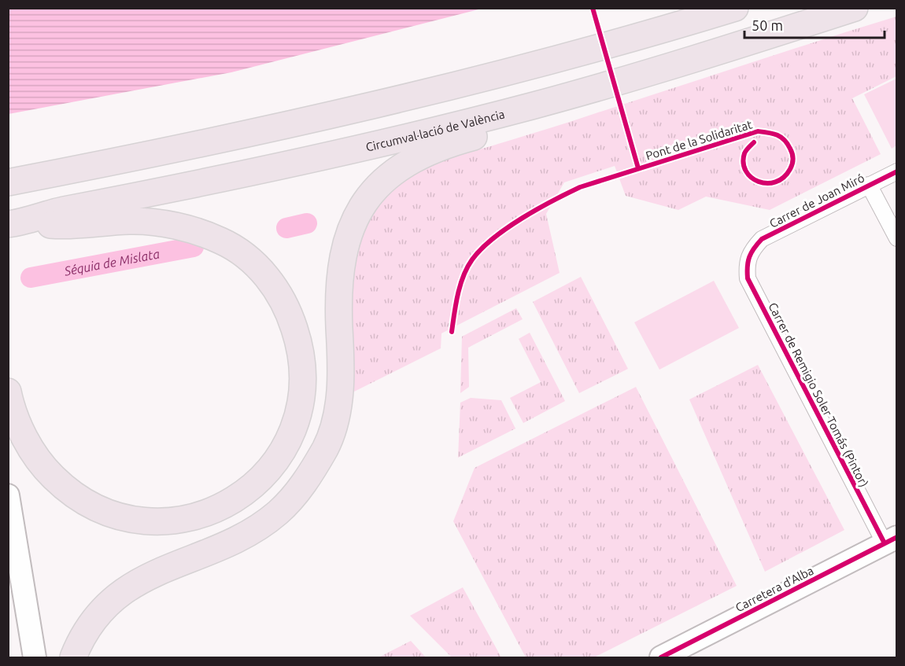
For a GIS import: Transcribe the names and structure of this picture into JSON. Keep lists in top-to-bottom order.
{
  "streets": {
    "highway": ["Circumval·lació de València"],
    "street": ["Carrer de Joan Miró", "Carrer de Remigio Soler Tomás (Pintor)", "Carretera d'Alba"],
    "cycle path": ["Pont de la Solidaritat"]
  },
  "crossings": [
    ["Carrer de Joan Miró", "Carrer de Remigio Soler Tomás (Pintor)"],
    ["Carrer de Remigio Soler Tomás (Pintor)", "Carretera d'Alba"]
  ],
  "water": ["Séquia de Mislata"],
  "scale_bar": "50 m"
}
